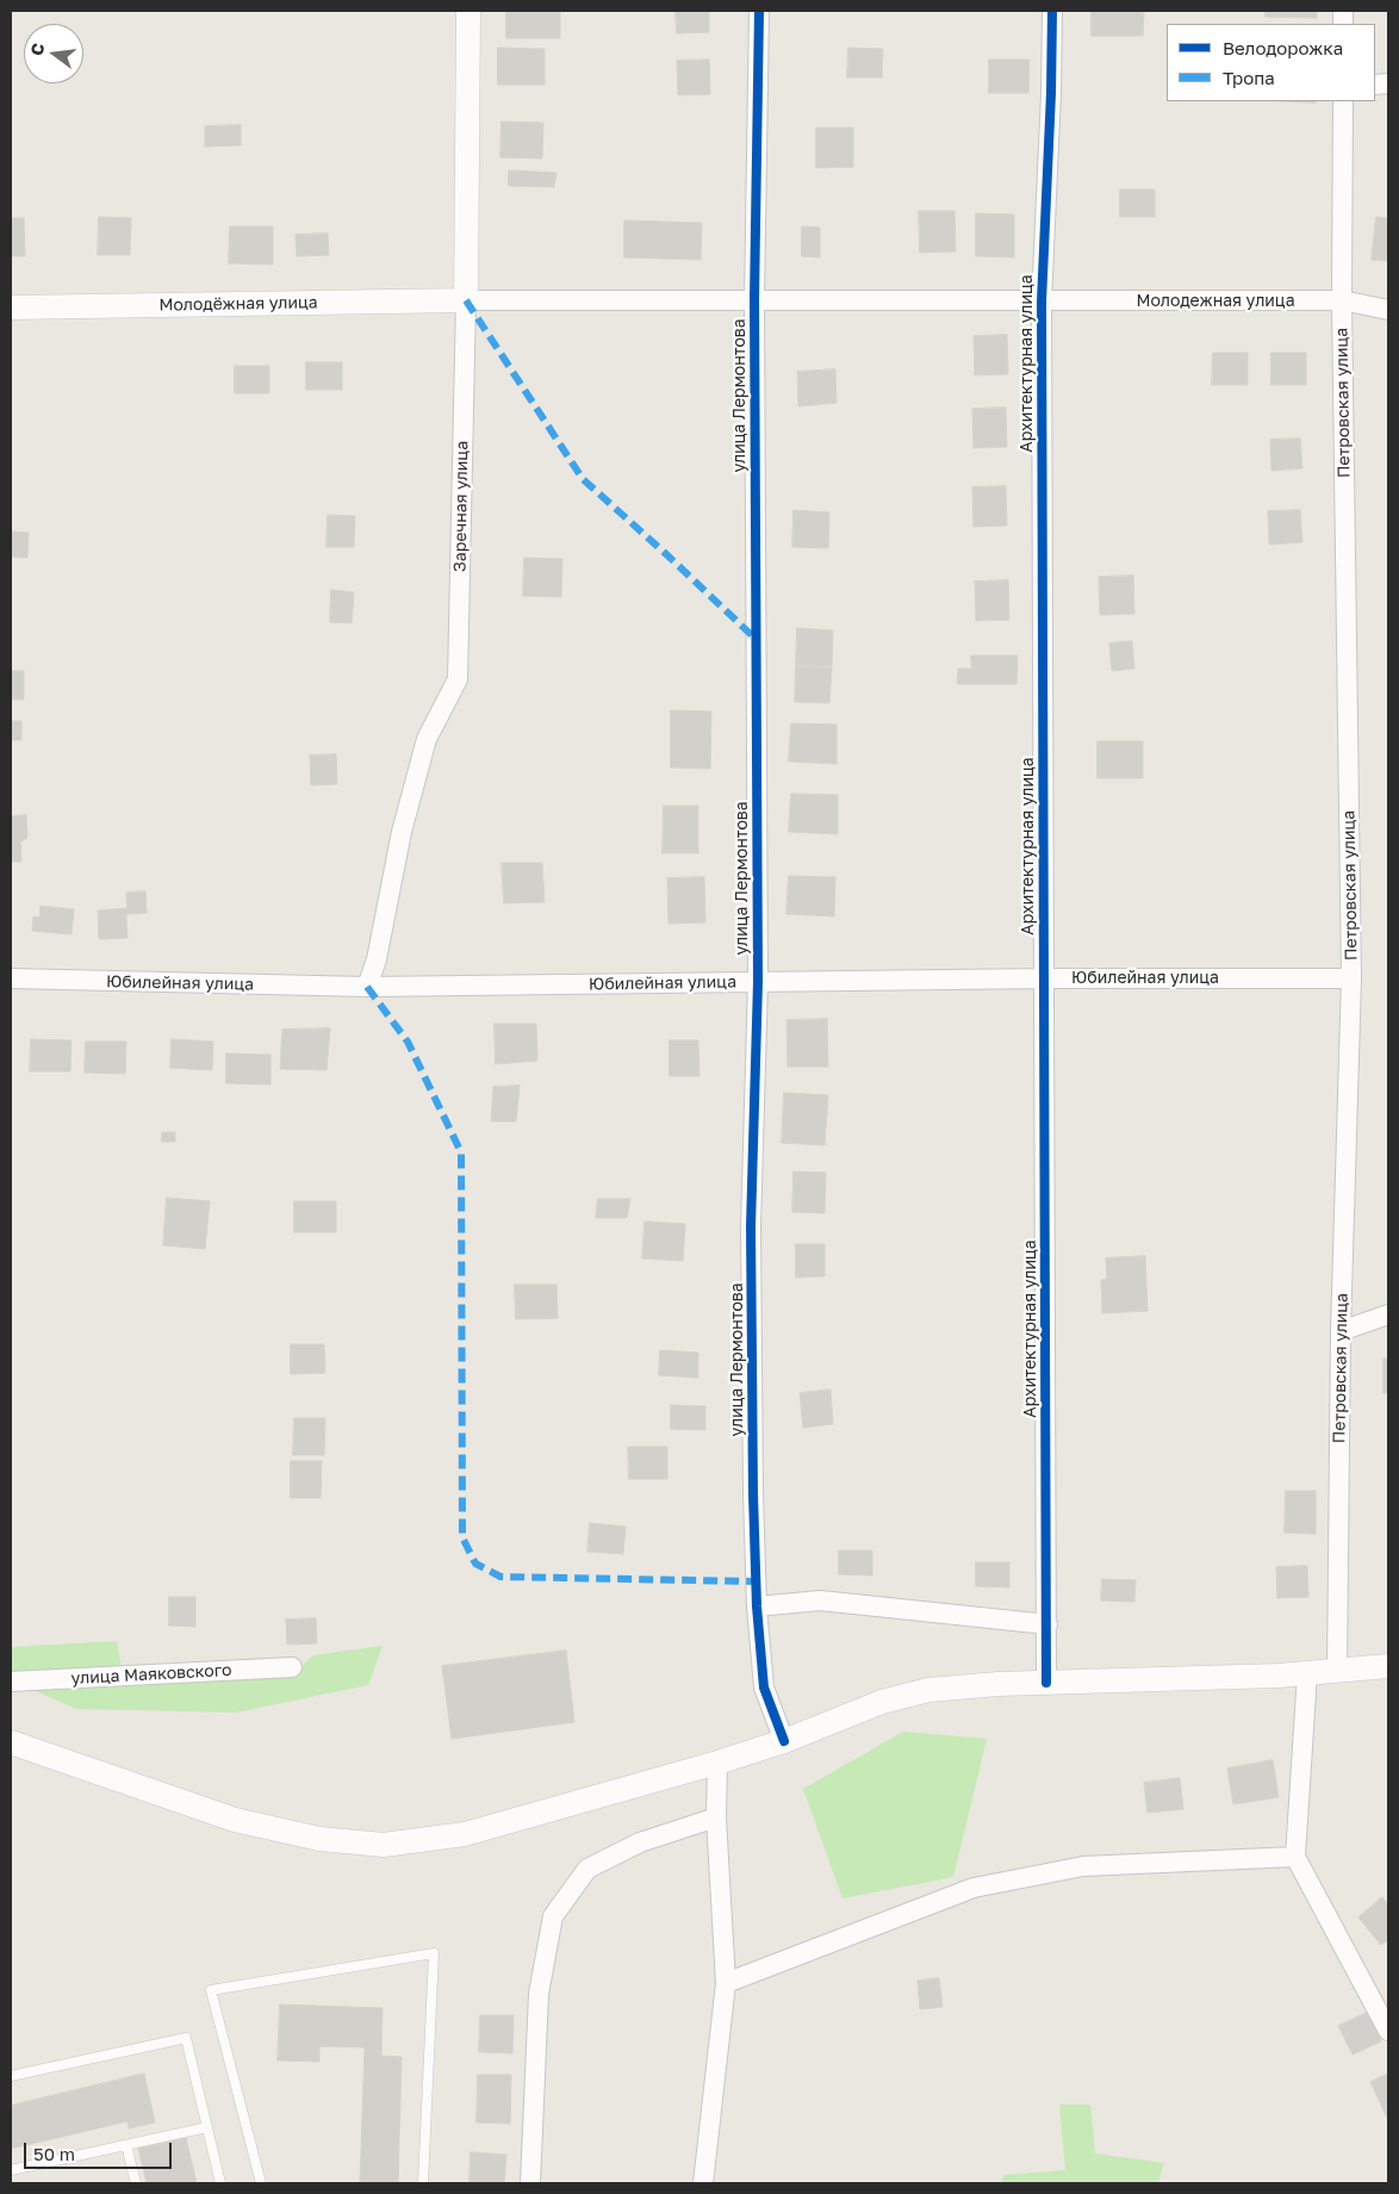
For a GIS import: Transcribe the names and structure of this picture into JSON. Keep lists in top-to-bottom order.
{
  "streets": {
    "street": [
      "Молодежная улица",
      "Молодёжная улица",
      "Архитектурная улица",
      "улица Лермонтова",
      "Петровская улица",
      "Заречная улица",
      "Юбилейная улица",
      "улица Маяковского"
    ]
  },
  "crossings": [
    ["Молодежная улица", "Молодёжная улица"],
    ["Молодежная улица", "Архитектурная улица"],
    ["Молодежная улица", "улица Лермонтова"],
    ["Молодежная улица", "Петровская улица"],
    ["Молодежная улица", "Заречная улица"],
    ["Молодёжная улица", "Заречная улица"],
    ["Архитектурная улица", "Юбилейная улица"],
    ["улица Лермонтова", "Юбилейная улица"],
    ["Петровская улица", "Юбилейная улица"],
    ["Заречная улица", "Юбилейная улица"]
  ],
  "legend": ["Велодорожка", "Тропа"],
  "scale_bar": "50 m",
  "north": "left"
}
